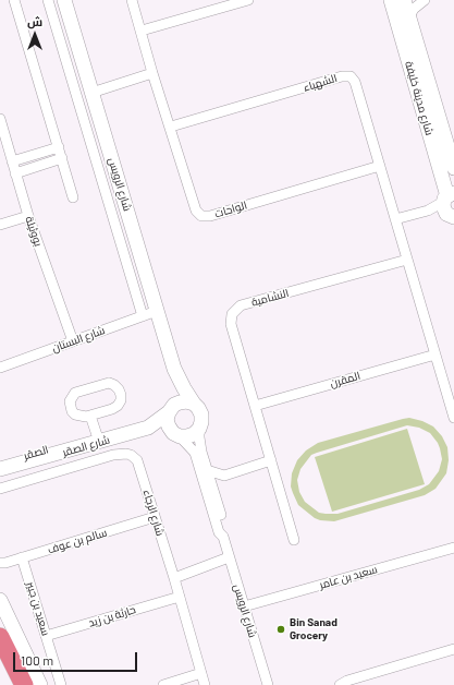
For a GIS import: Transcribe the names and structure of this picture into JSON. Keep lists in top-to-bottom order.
{
  "streets": {
    "street": [
      "الشهباء",
      "شارع مدينة خليفة",
      "شارع الرويس",
      "الواحات",
      "بووثيلة",
      "النشامية",
      "شارع البستان",
      "المقرن",
      "شارع الصقر",
      "الصقر",
      "شارع الرجاء",
      "سالم بن عوف",
      "سعيد بن عامر",
      "سعيد بن جبير",
      "حارثة بن زيد"
    ]
  },
  "crossings": [
    ["الشهباء", "الواحات"],
    ["الشهباء", "النشامية"],
    ["الشهباء", "المقرن"],
    ["شارع الرويس", "شارع البستان"],
    ["شارع الرويس", "شارع الصقر"],
    ["شارع الرويس", "سعيد بن عامر"],
    ["بووثيلة", "شارع البستان"],
    ["النشامية", "المقرن"],
    ["شارع الصقر", "الصقر"],
    ["شارع الرجاء", "سالم بن عوف"],
    ["شارع الرجاء", "حارثة بن زيد"],
    ["سالم بن عوف", "سعيد بن جبير"],
    ["سعيد بن جبير", "حارثة بن زيد"]
  ],
  "places": ["Bin Sanad Grocery"],
  "scale_bar": "100 m",
  "north": "top"
}
